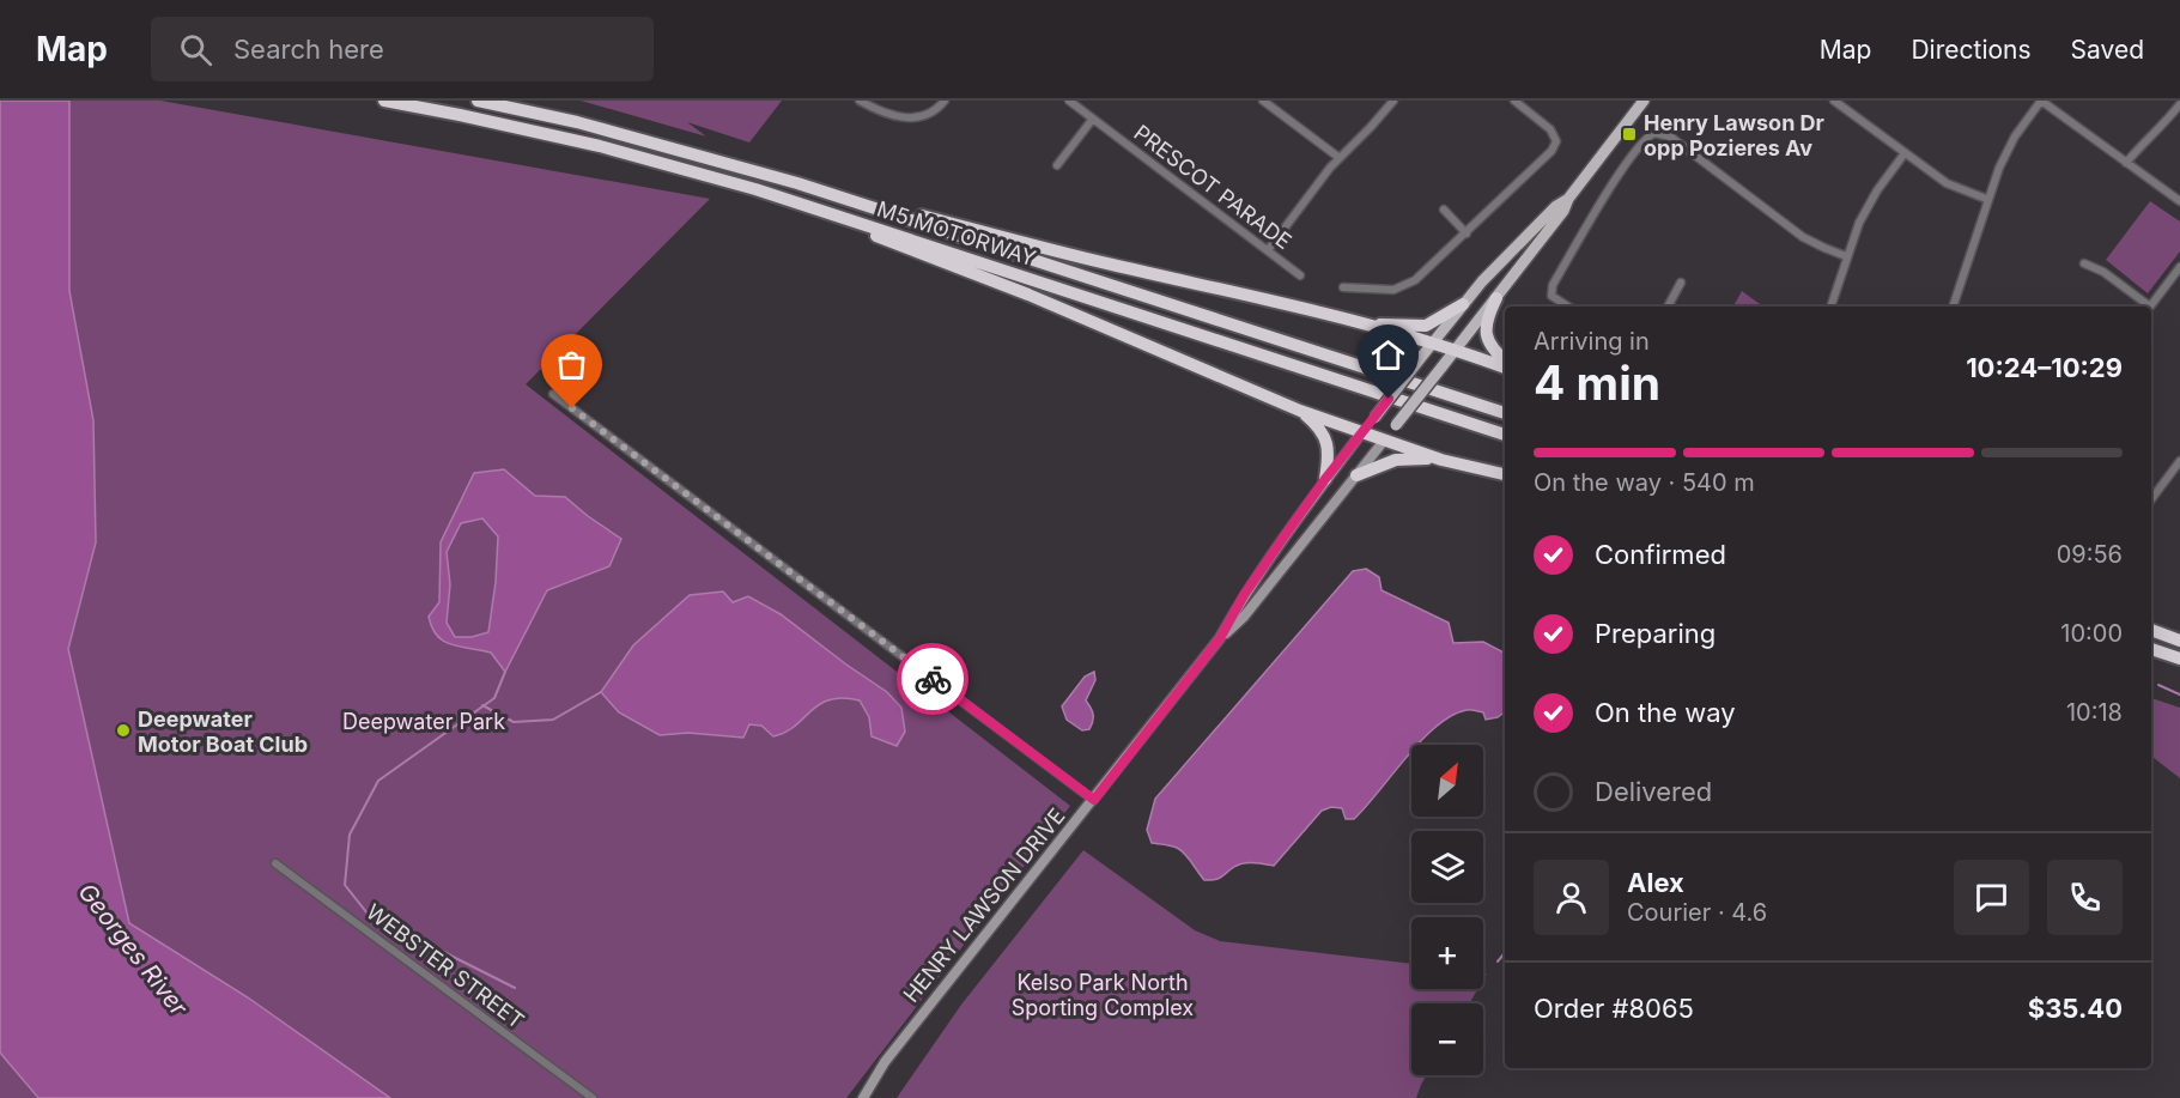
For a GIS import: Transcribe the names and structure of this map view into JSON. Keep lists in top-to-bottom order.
{
  "streets": {
    "highway": ["M5 MOTORWAY"],
    "main road": ["HENRY LAWSON DRIVE"],
    "street": ["PRESCOT PARADE", "WEBSTER STREET"]
  },
  "water": ["Georges River"],
  "parks": ["Deepwater Park", "Kelso Park North Sporting Complex"],
  "places": {
    "transit": ["Henry Lawson Dr opp Pozieres Av"],
    "other": ["Deepwater Motor Boat Club"]
  },
  "north": "top right",
  "page": {
    "header": "Map",
    "search": "Search here",
    "nav": ["Map", "Directions", "Saved"],
    "heading": ["4 min", "Arriving in", "10:24–10:29"],
    "panel": [
      "Alex",
      "Courier · 4.6",
      "Order #8065",
      "$35.40"
    ],
    "bar": "On the way · 540 m",
    "list": [
      ["Confirmed", "09:56"],
      ["Preparing", "10:00"],
      ["On the way", "10:18"],
      "Delivered"
    ],
    "map_buttons": ["+", "−"]
  }
}
